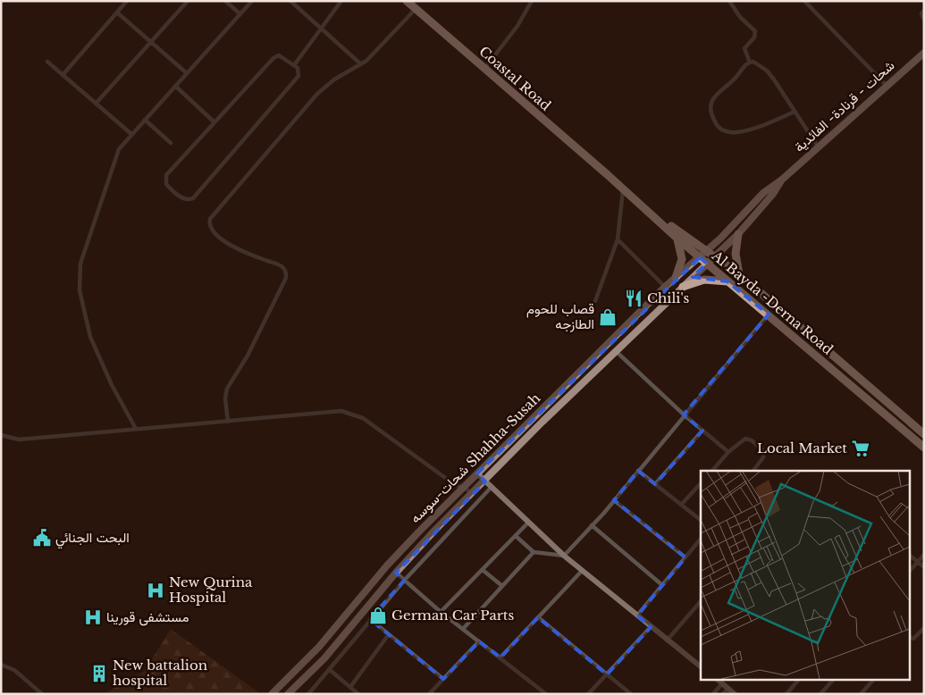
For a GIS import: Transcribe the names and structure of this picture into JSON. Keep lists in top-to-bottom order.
{
  "streets": {
    "highway": ["Coastal Road", "Al Bayda -Derna Road"],
    "main road": ["شحات - قرنادة- الفائدية", "شحات-سوسه Shahha-Susah"]
  },
  "crossings": [
    ["Coastal Road", "Al Bayda -Derna Road"],
    ["شحات - قرنادة- الفائدية", "شحات-سوسه Shahha-Susah"],
    ["Al Bayda -Derna Road", "شحات-سوسه Shahha-Susah"]
  ],
  "places": {
    "restaurant": ["Chili's"],
    "shop": ["قصاب للحوم الطازجه", "German Car Parts"],
    "supermarket": ["Local Market"],
    "public building": ["البحت الجنائي"],
    "hospital": ["New Qurina Hospital", "مستشفى قورينا"],
    "building": ["New battalion hospital"]
  }
}
